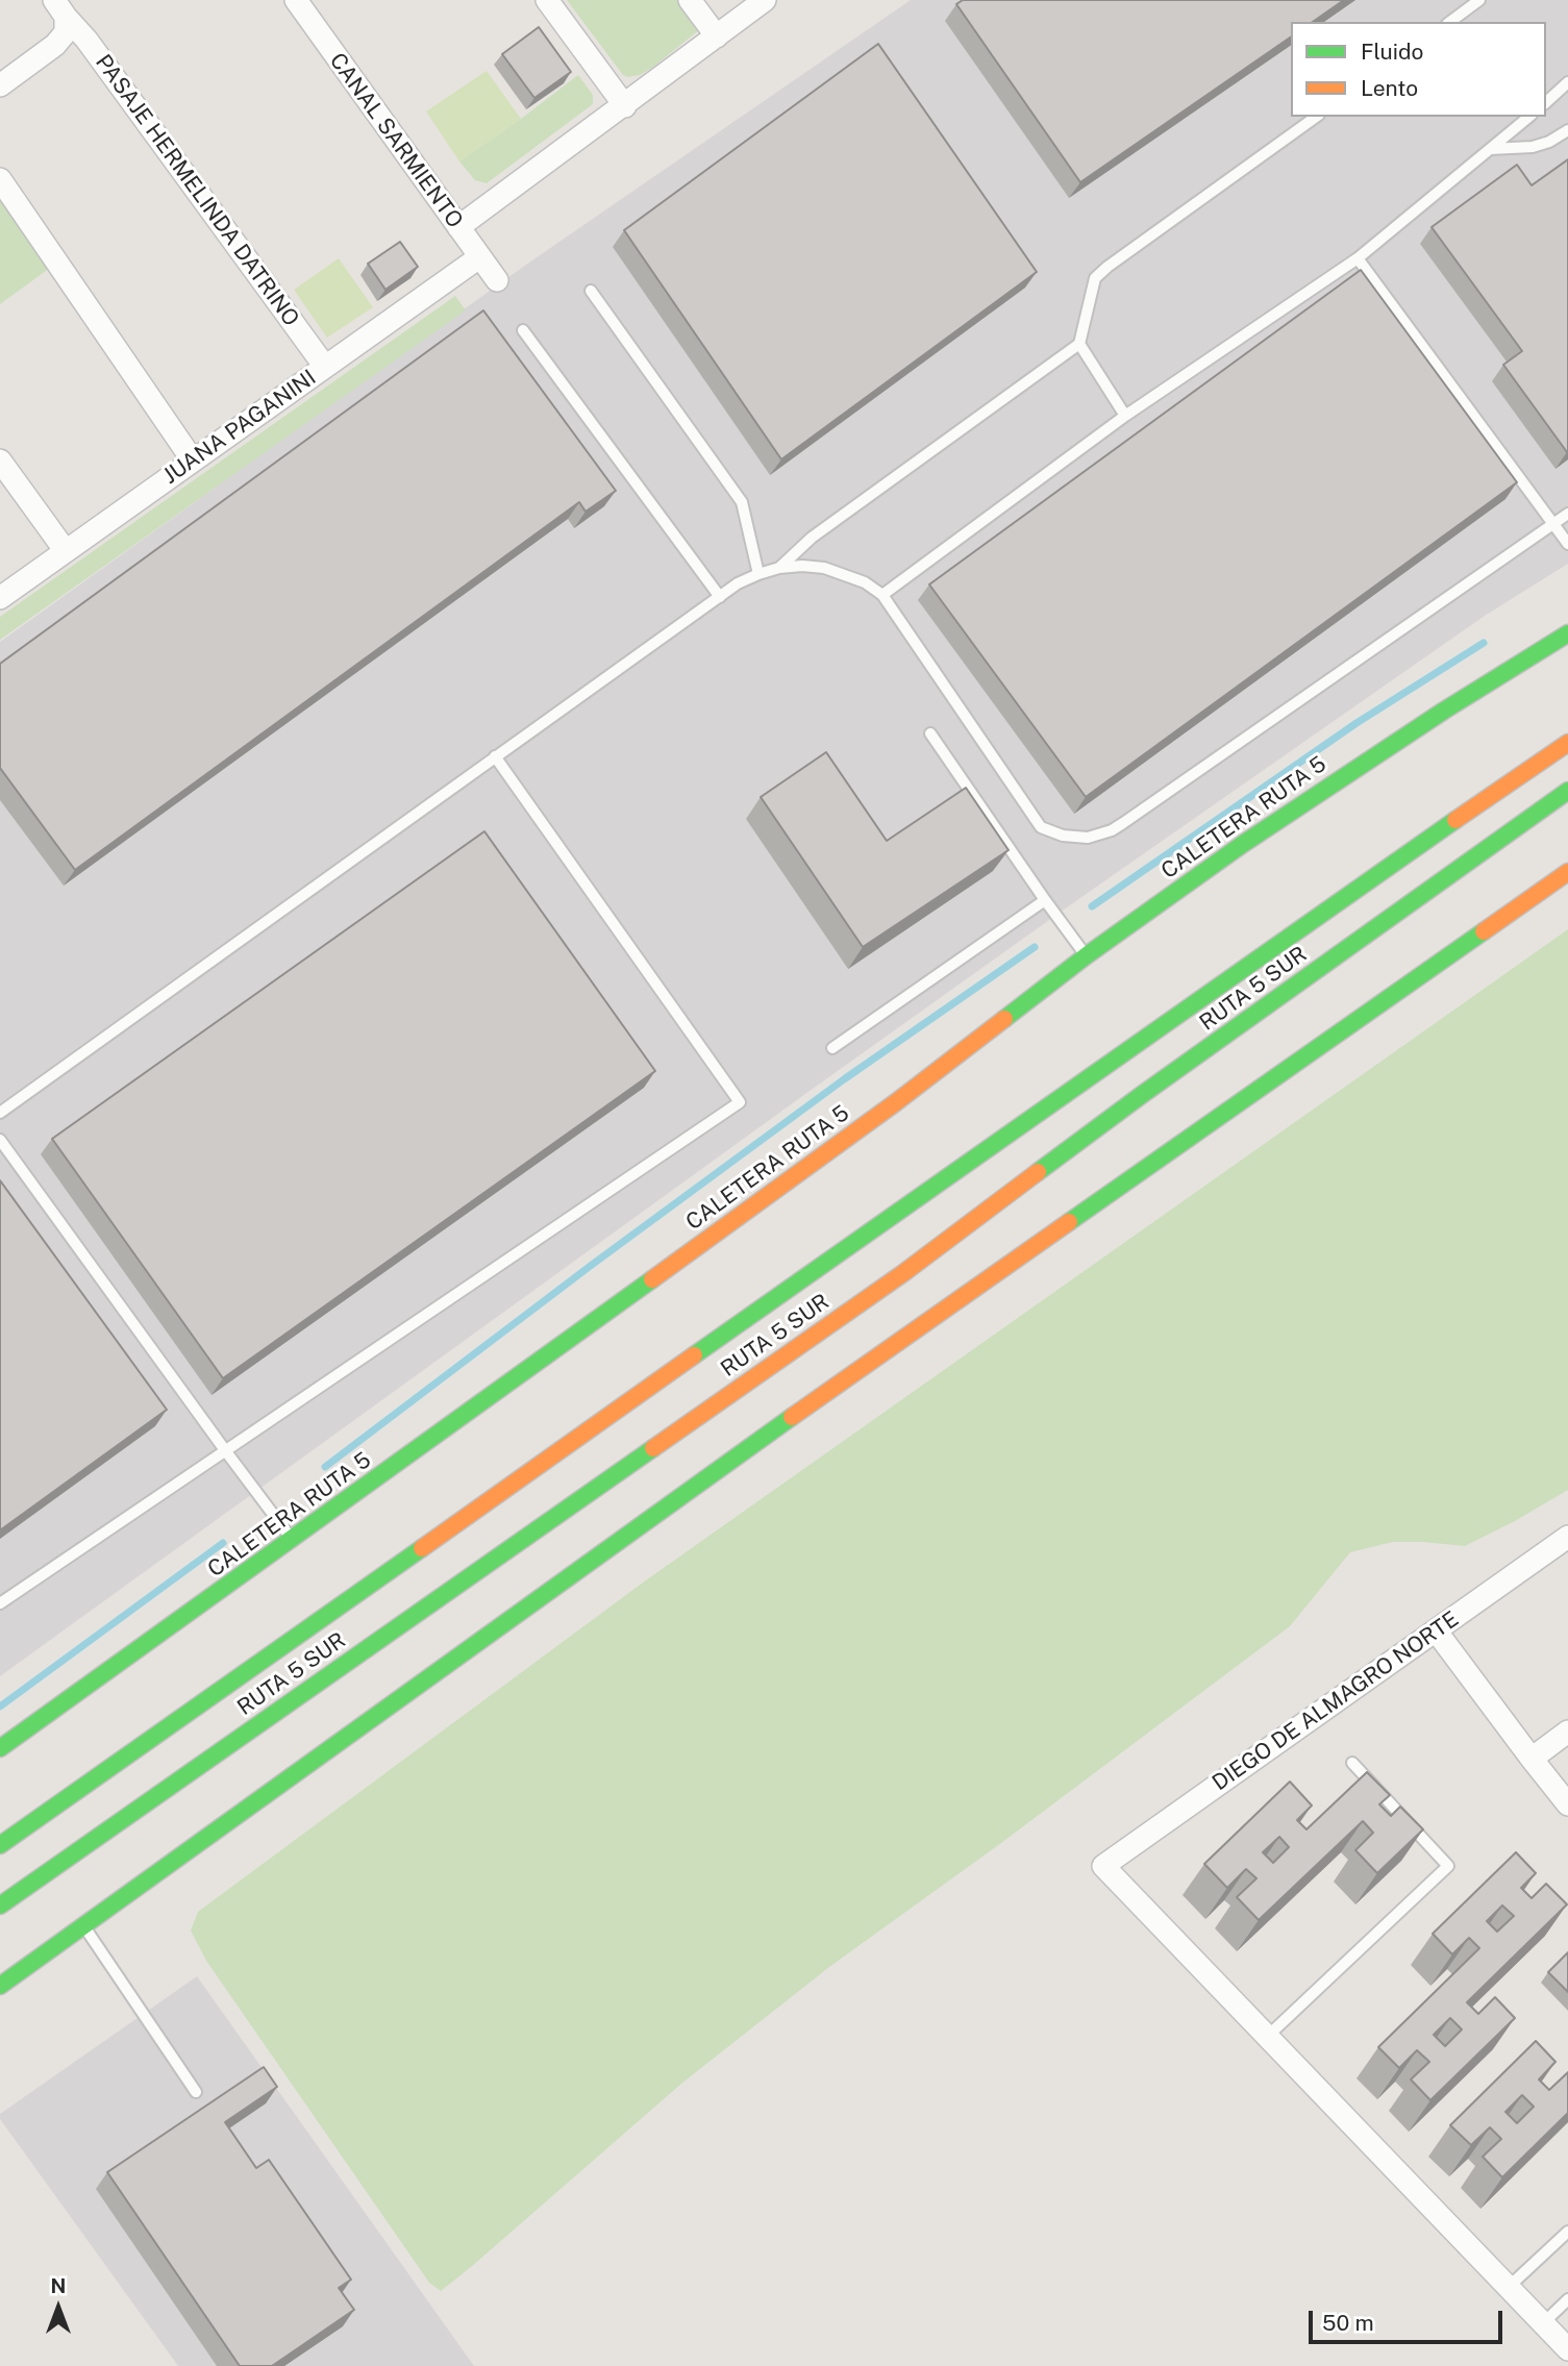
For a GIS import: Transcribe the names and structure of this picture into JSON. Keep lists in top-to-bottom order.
{
  "streets": {
    "main road": ["CALETERA RUTA 5", "RUTA 5 SUR"],
    "street": [
      "CANAL SARMIENTO",
      "PASAJE HERMELINDA DATRINO",
      "JUANA PAGANINI",
      "DIEGO DE ALMAGRO NORTE"
    ]
  },
  "crossings": [
    ["CANAL SARMIENTO", "JUANA PAGANINI"],
    ["PASAJE HERMELINDA DATRINO", "JUANA PAGANINI"]
  ],
  "legend": ["Fluido", "Lento"],
  "scale_bar": "50 m",
  "north": "top"
}
